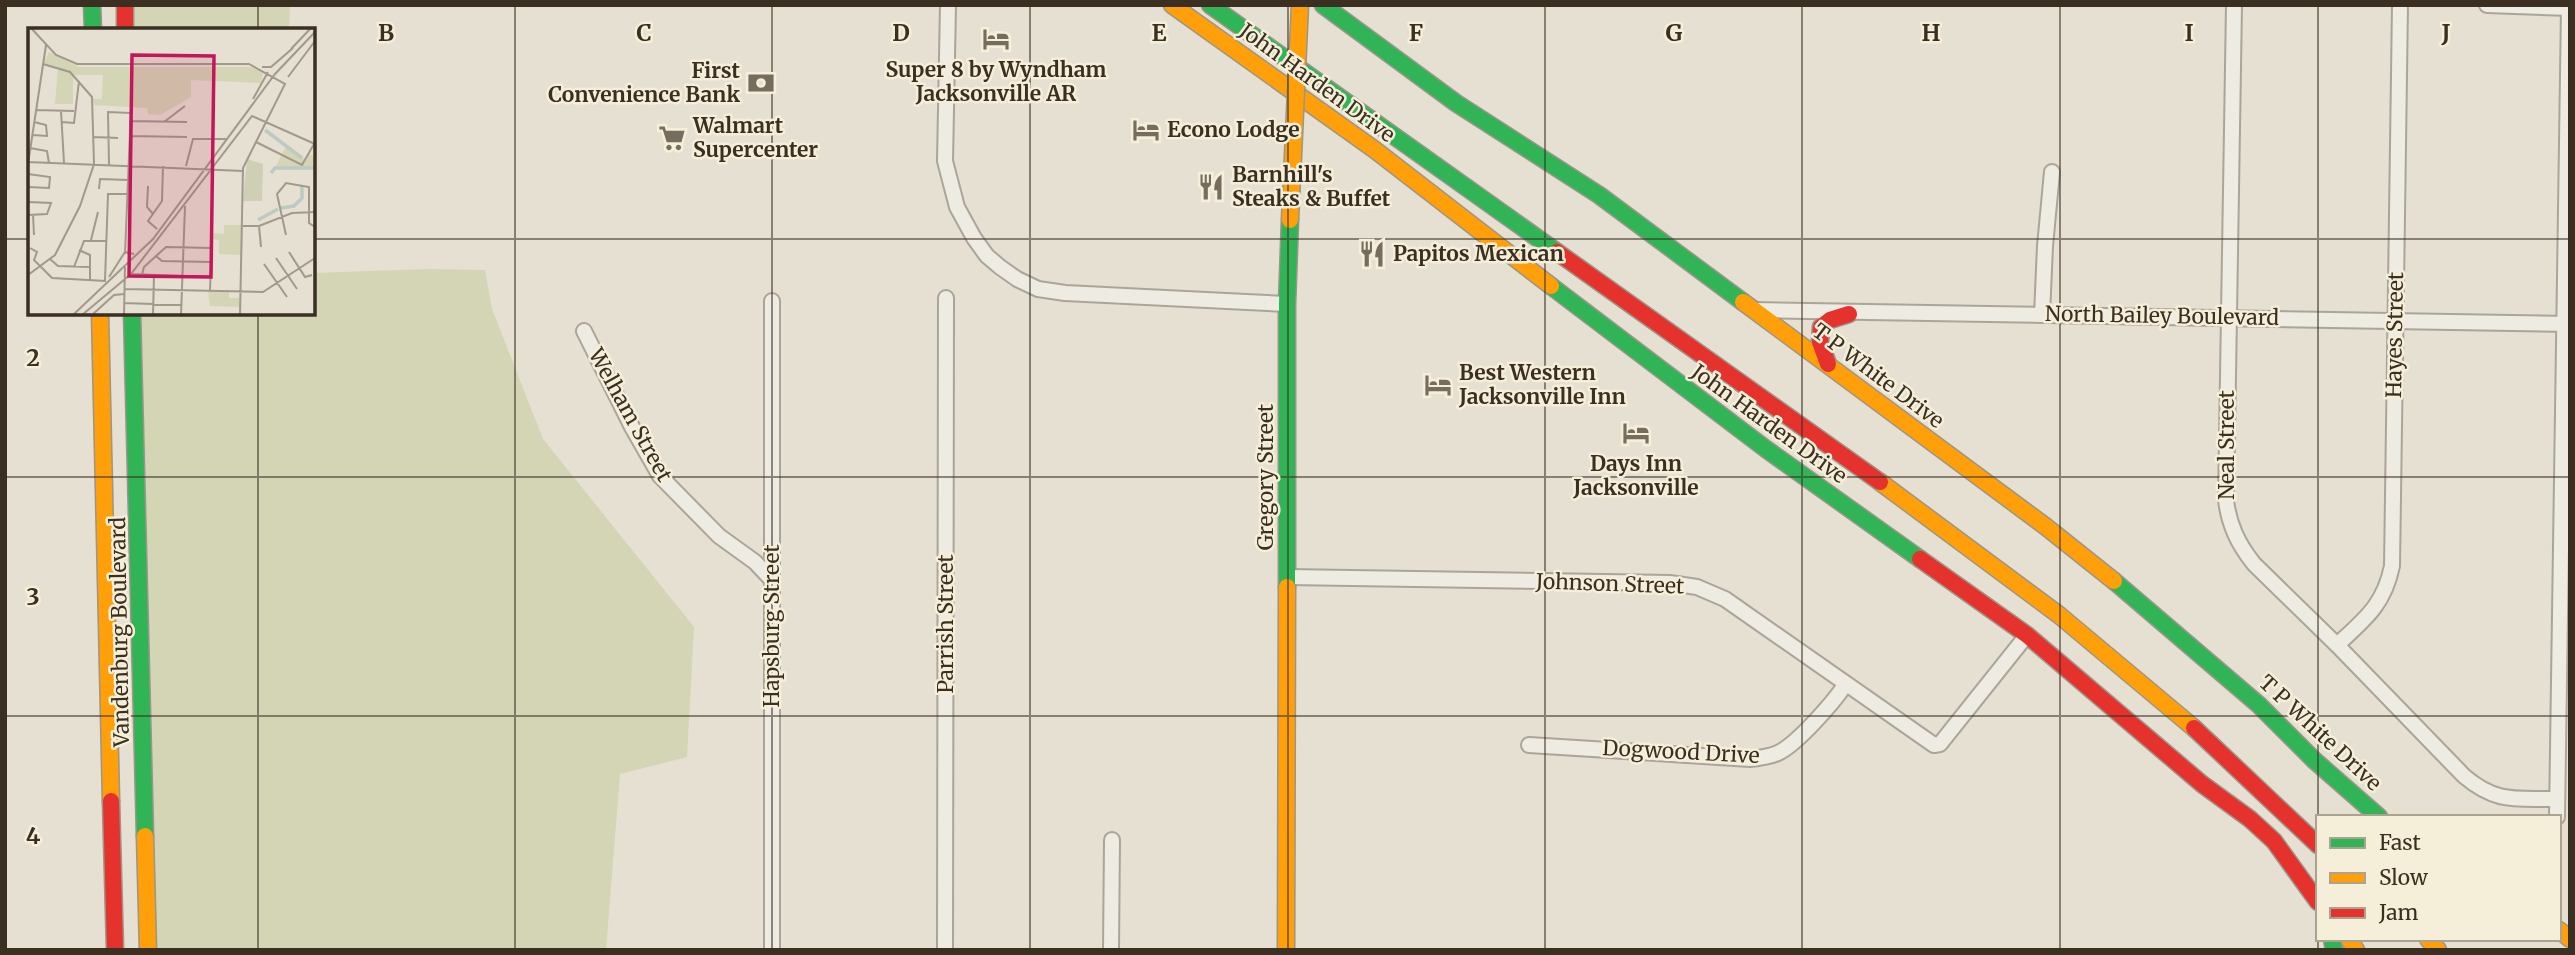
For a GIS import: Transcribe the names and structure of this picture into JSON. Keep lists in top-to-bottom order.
{
  "streets": {
    "main road": [
      "John Harden Drive",
      "T P White Drive",
      "Gregory Street",
      "Vandenburg Boulevard"
    ],
    "street": [
      "North Bailey Boulevard",
      "Hayes Street",
      "Welham Street",
      "Neal Street",
      "Johnson Street",
      "Parrish Street",
      "Hapsburg Street",
      "Dogwood Drive"
    ]
  },
  "crossings": [
    ["John Harden Drive", "Johnson Street"],
    ["North Bailey Boulevard", "Hayes Street"],
    ["North Bailey Boulevard", "T P White Drive"],
    ["North Bailey Boulevard", "Neal Street"],
    ["Hayes Street", "Neal Street"],
    ["Welham Street", "Hapsburg Street"],
    ["Gregory Street", "Johnson Street"],
    ["Johnson Street", "Dogwood Drive"]
  ],
  "places": {
    "hotel": [
      "Super 8 by Wyndham Jacksonville AR",
      "Econo Lodge",
      "Best Western Jacksonville Inn",
      "Days Inn Jacksonville"
    ],
    "bank": ["First Convenience Bank"],
    "supermarket": ["Walmart Supercenter"],
    "restaurant": ["Barnhill's Steaks & Buffet", "Papitos Mexican"]
  },
  "legend": ["Fast", "Slow", "Jam"],
  "grid": {
    "columns": [
      "B",
      "C",
      "D",
      "E",
      "F",
      "G",
      "H",
      "I",
      "J"
    ],
    "rows": ["2", "3", "4"]
  }
}
